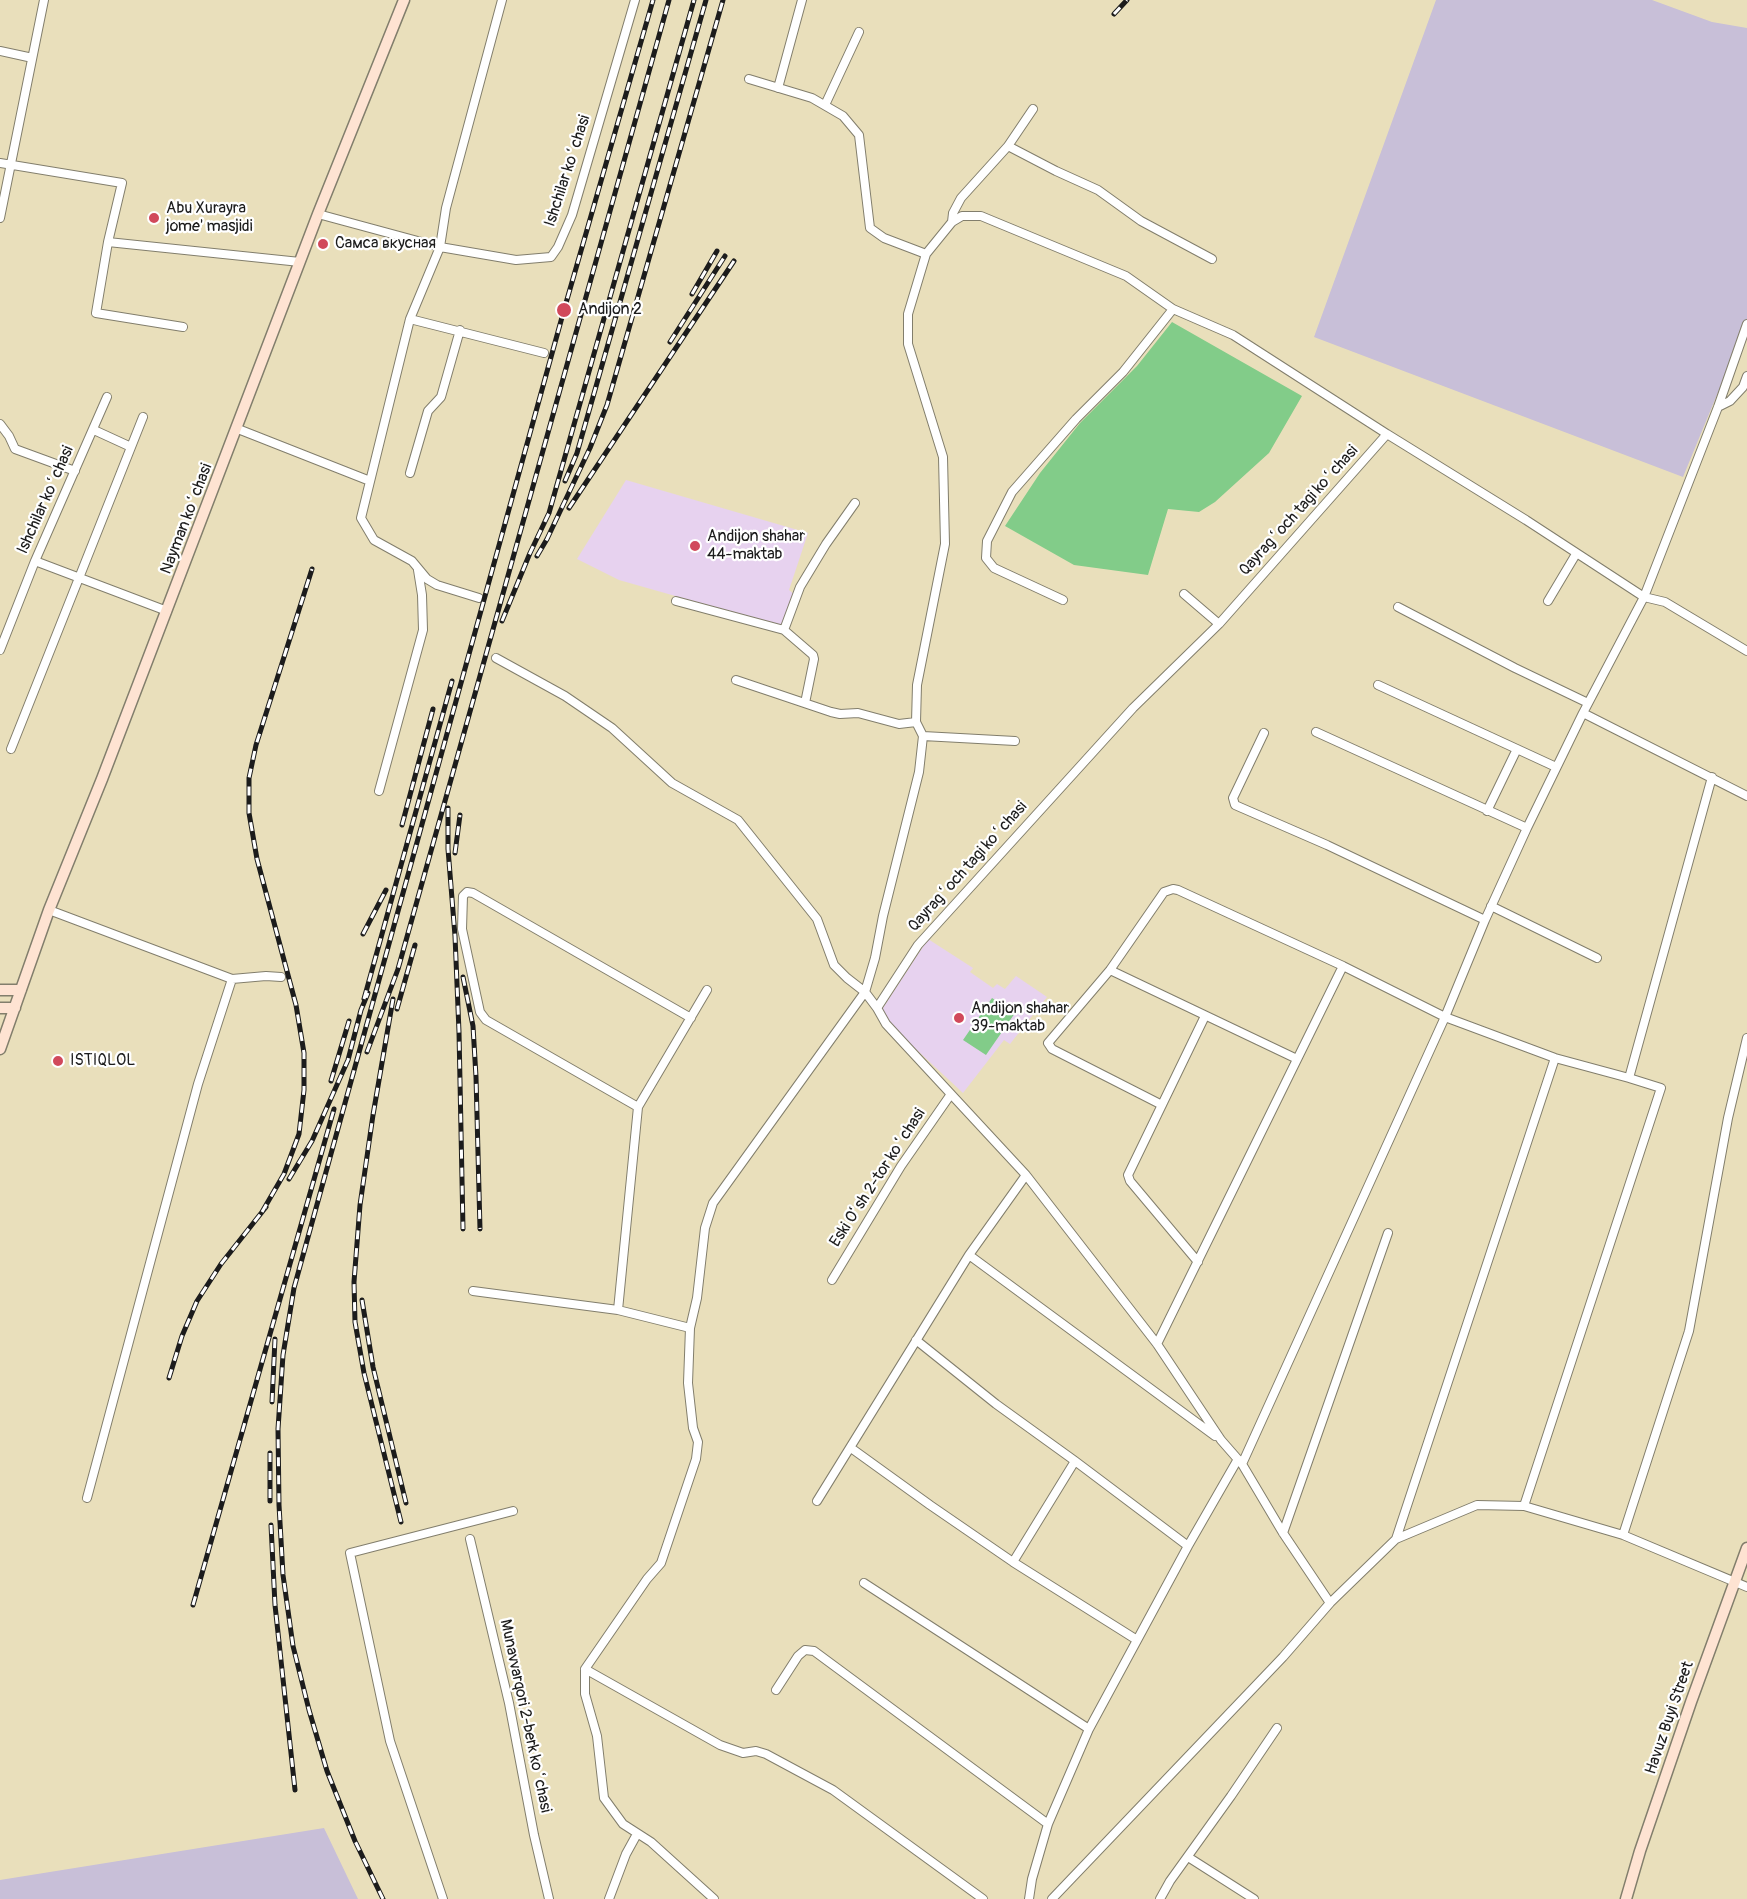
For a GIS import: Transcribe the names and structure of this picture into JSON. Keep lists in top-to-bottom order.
{
  "streets": {
    "main road": ["Nayman koʻchasi", "Havuz Buyi Street"],
    "street": [
      "Ishchilar koʻchasi",
      "Qayragʻoch tagi koʻchasi",
      "Eski Oʻsh 2-tor koʻchasi",
      "Munavvarqori 2-berk koʻchasi"
    ]
  },
  "crossings": [
    ["Ishchilar koʻchasi", "Nayman koʻchasi"]
  ],
  "places": [
    "Abu Xurayra jome' masjidi",
    "Самса вкусная",
    "Andijon 2",
    "Andijon shahar 44-maktab",
    "Andijon shahar 39-maktab",
    "ISTIQLOL"
  ]
}
